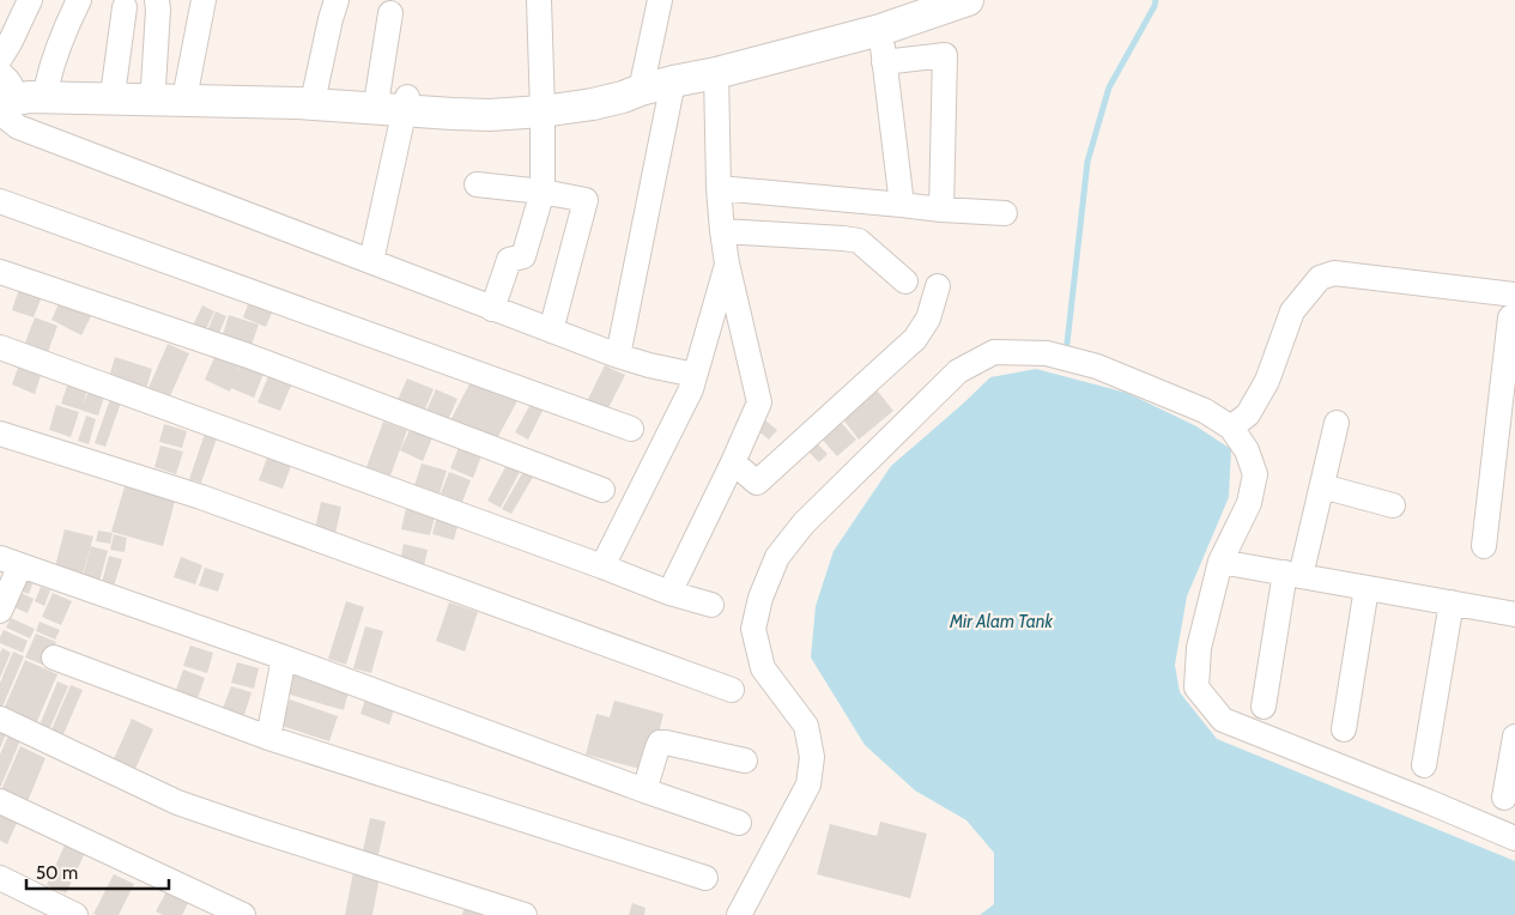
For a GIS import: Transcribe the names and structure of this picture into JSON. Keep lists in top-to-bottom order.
{
  "water": ["Mir Alam Tank"],
  "scale_bar": "50 m"
}
